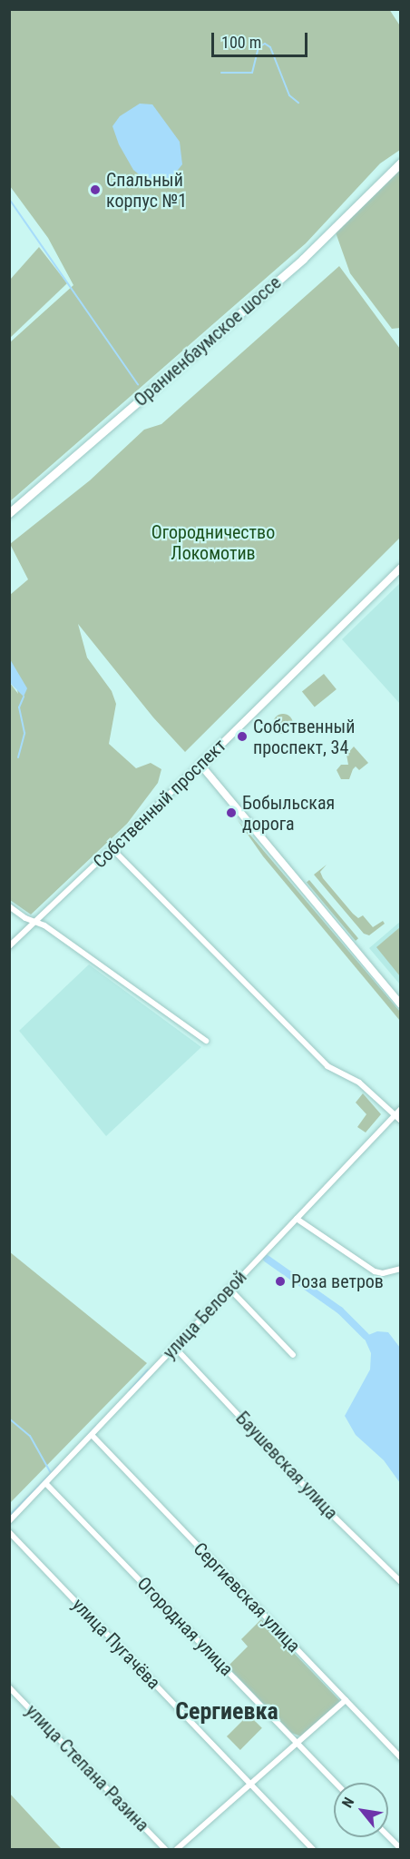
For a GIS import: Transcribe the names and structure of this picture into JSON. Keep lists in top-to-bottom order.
{
  "streets": {
    "main road": ["Ораниенбаумское шоссе"],
    "street": [
      "Собственный проспект",
      "улица Беловой",
      "Баушевская улица",
      "Сергиевская улица",
      "Огородная улица",
      "улица Пугачёва",
      "улица Степана Разина"
    ]
  },
  "crossings": [
    ["улица Беловой", "Баушевская улица"],
    ["улица Беловой", "Сергиевская улица"],
    ["улица Беловой", "Огородная улица"]
  ],
  "districts": ["Сергиевка"],
  "parks": ["Огородничество Локомотив"],
  "places": [
    "Спальный корпус №1",
    "Собственный проспект, 34",
    "Бобыльская дорога",
    "Роза ветров"
  ],
  "scale_bar": "100 m",
  "north": "top left"
}
